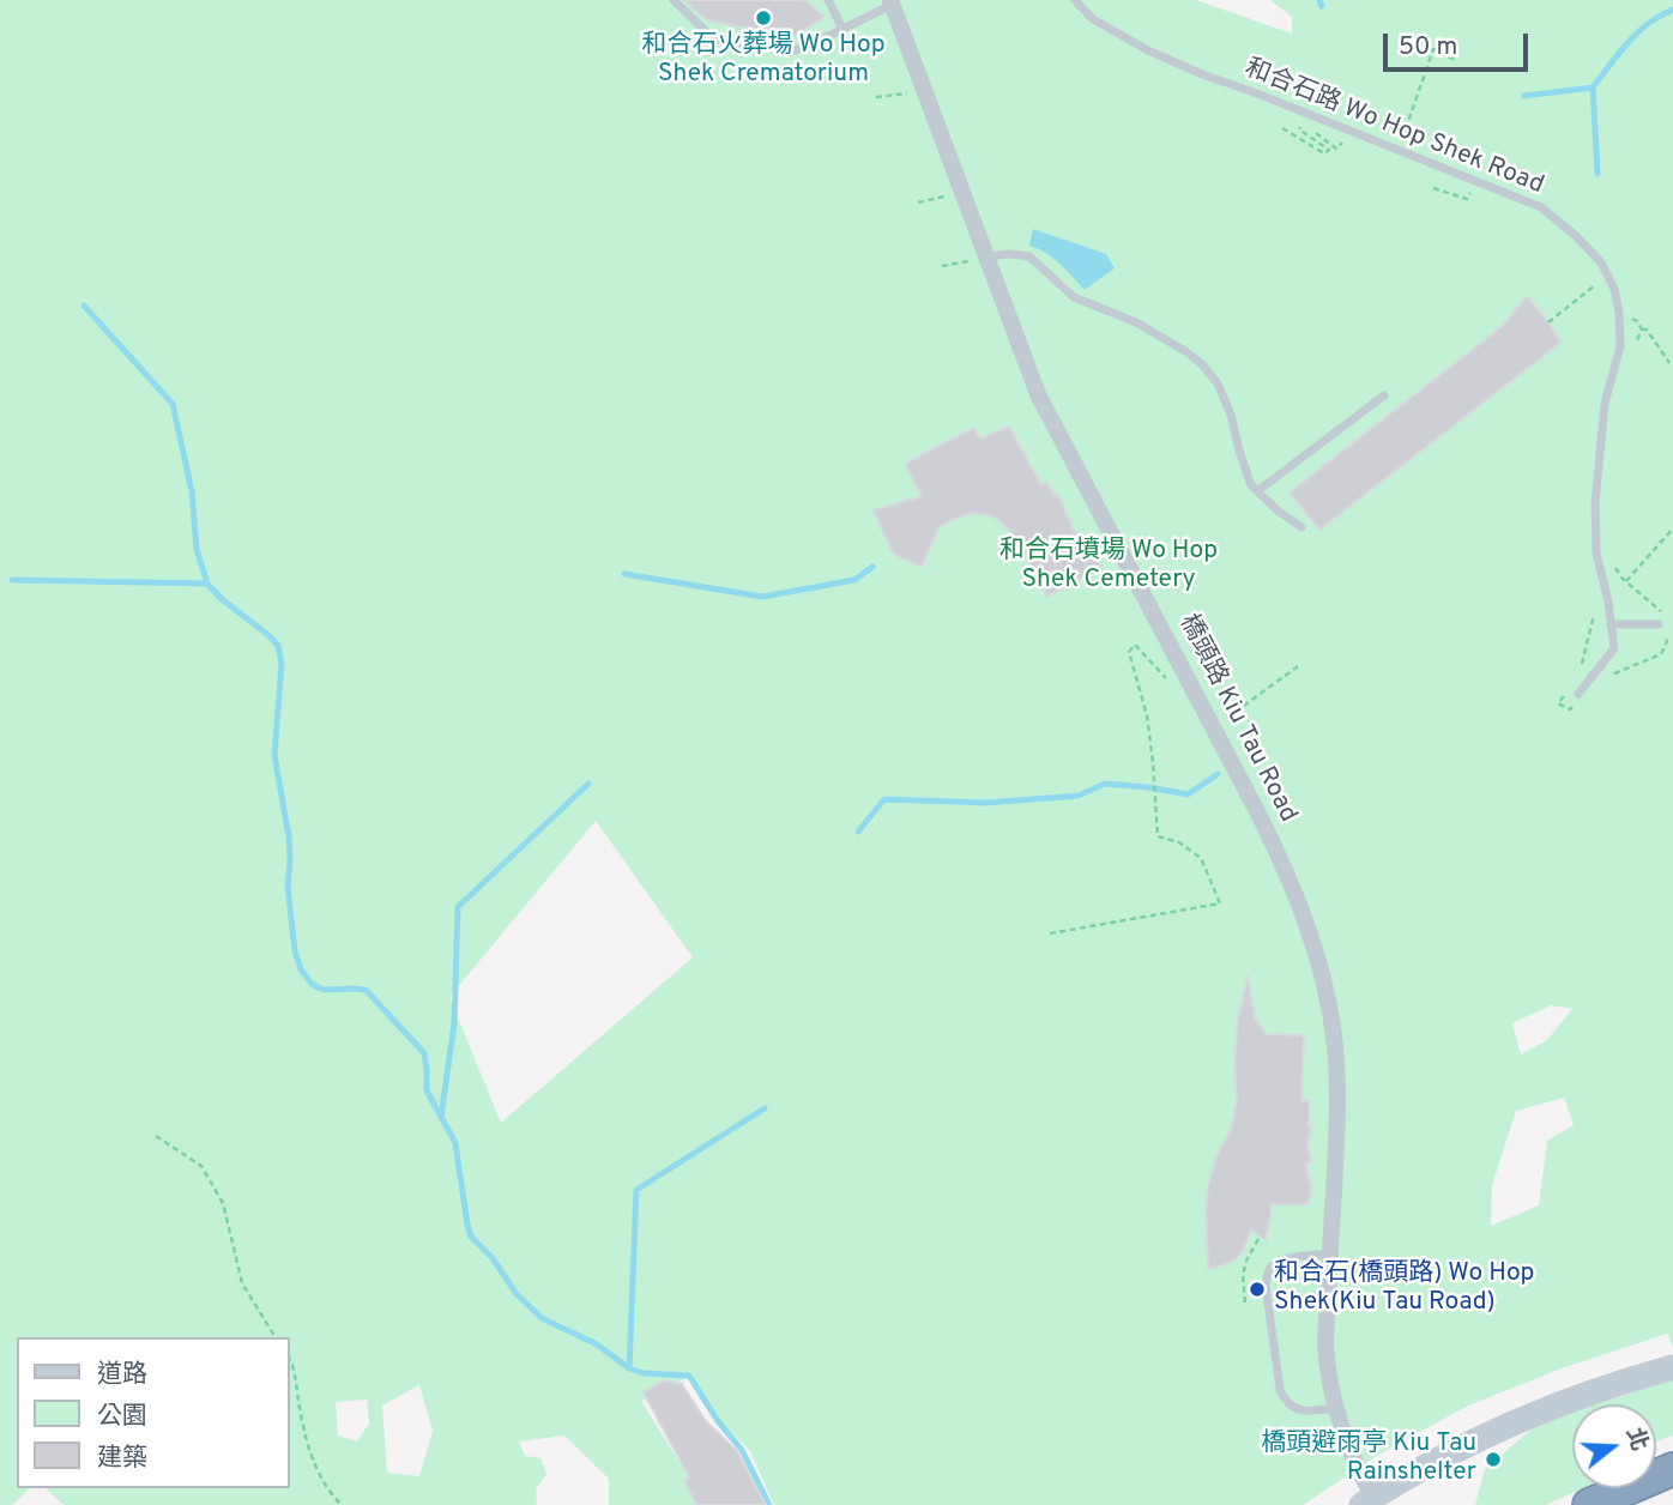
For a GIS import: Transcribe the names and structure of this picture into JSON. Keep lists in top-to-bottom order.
{
  "streets": {
    "street": ["橋頭路 Kiu Tau Road"],
    "lane": ["和合石路 Wo Hop Shek Road"]
  },
  "parks": ["和合石墳場 Wo Hop Shek Cemetery"],
  "places": ["和合石火葬場 Wo Hop Shek Crematorium", "和合石(橋頭路) Wo Hop Shek(Kiu Tau Road)", "橋頭避雨亭 Kiu Tau Rainshelter"],
  "legend": ["道路", "公園", "建築"],
  "scale_bar": "50 m",
  "north": "right"
}
